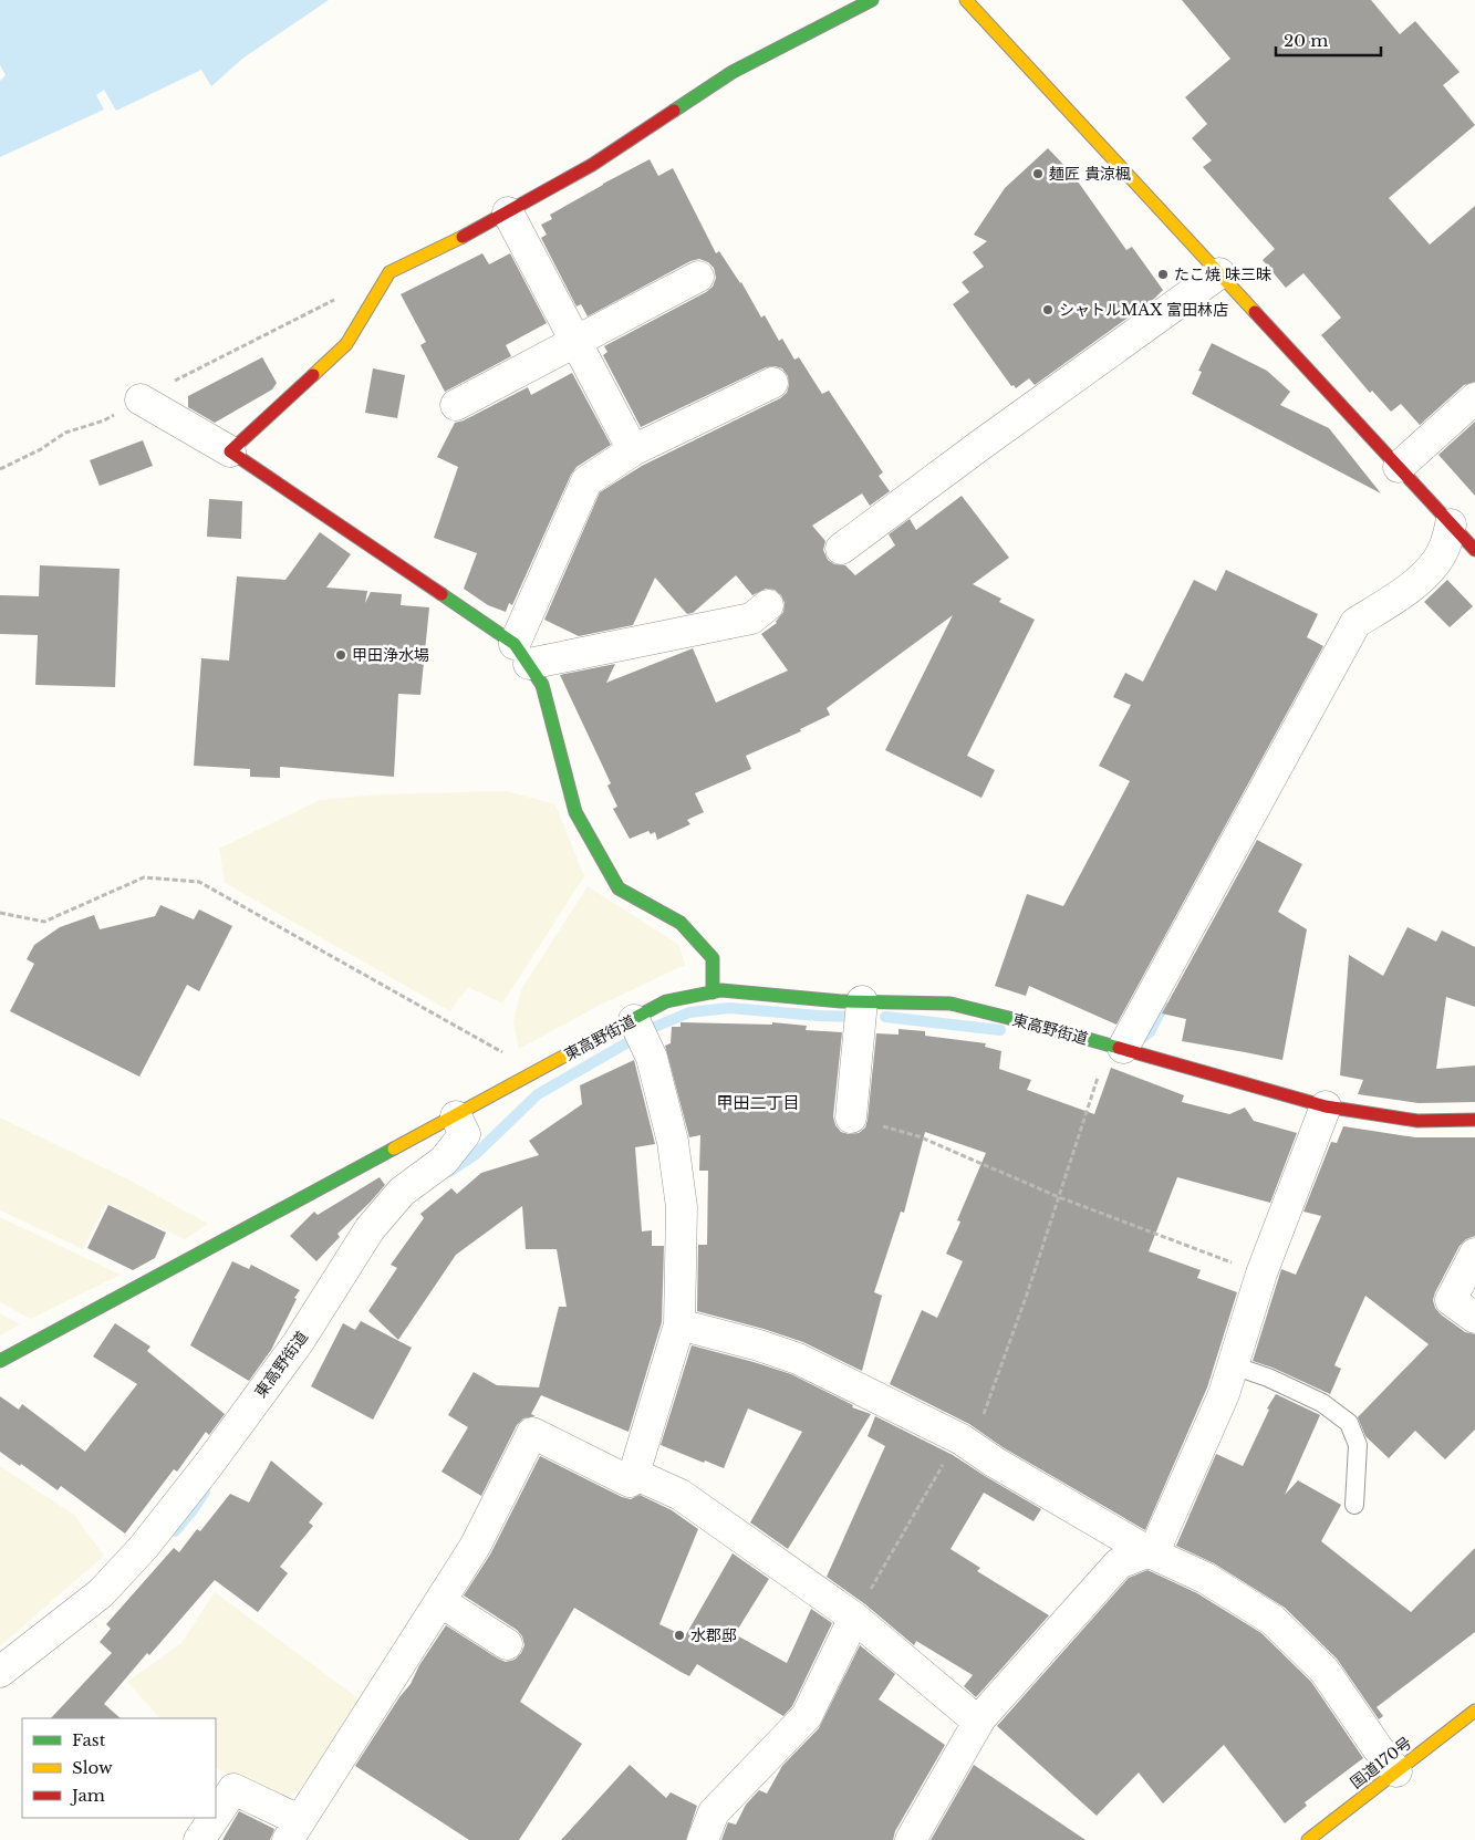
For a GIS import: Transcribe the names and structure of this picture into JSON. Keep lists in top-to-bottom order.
{
  "streets": {
    "main road": ["東高野街道", "国道170号"]
  },
  "districts": ["甲田二丁目"],
  "places": [
    "麺匠 貴涼楓",
    "たこ焼 味三昧",
    "シャトルMAX 富田林店",
    "甲田浄水場",
    "水郡邸"
  ],
  "legend": ["Fast", "Slow", "Jam"],
  "scale_bar": "20 m"
}
